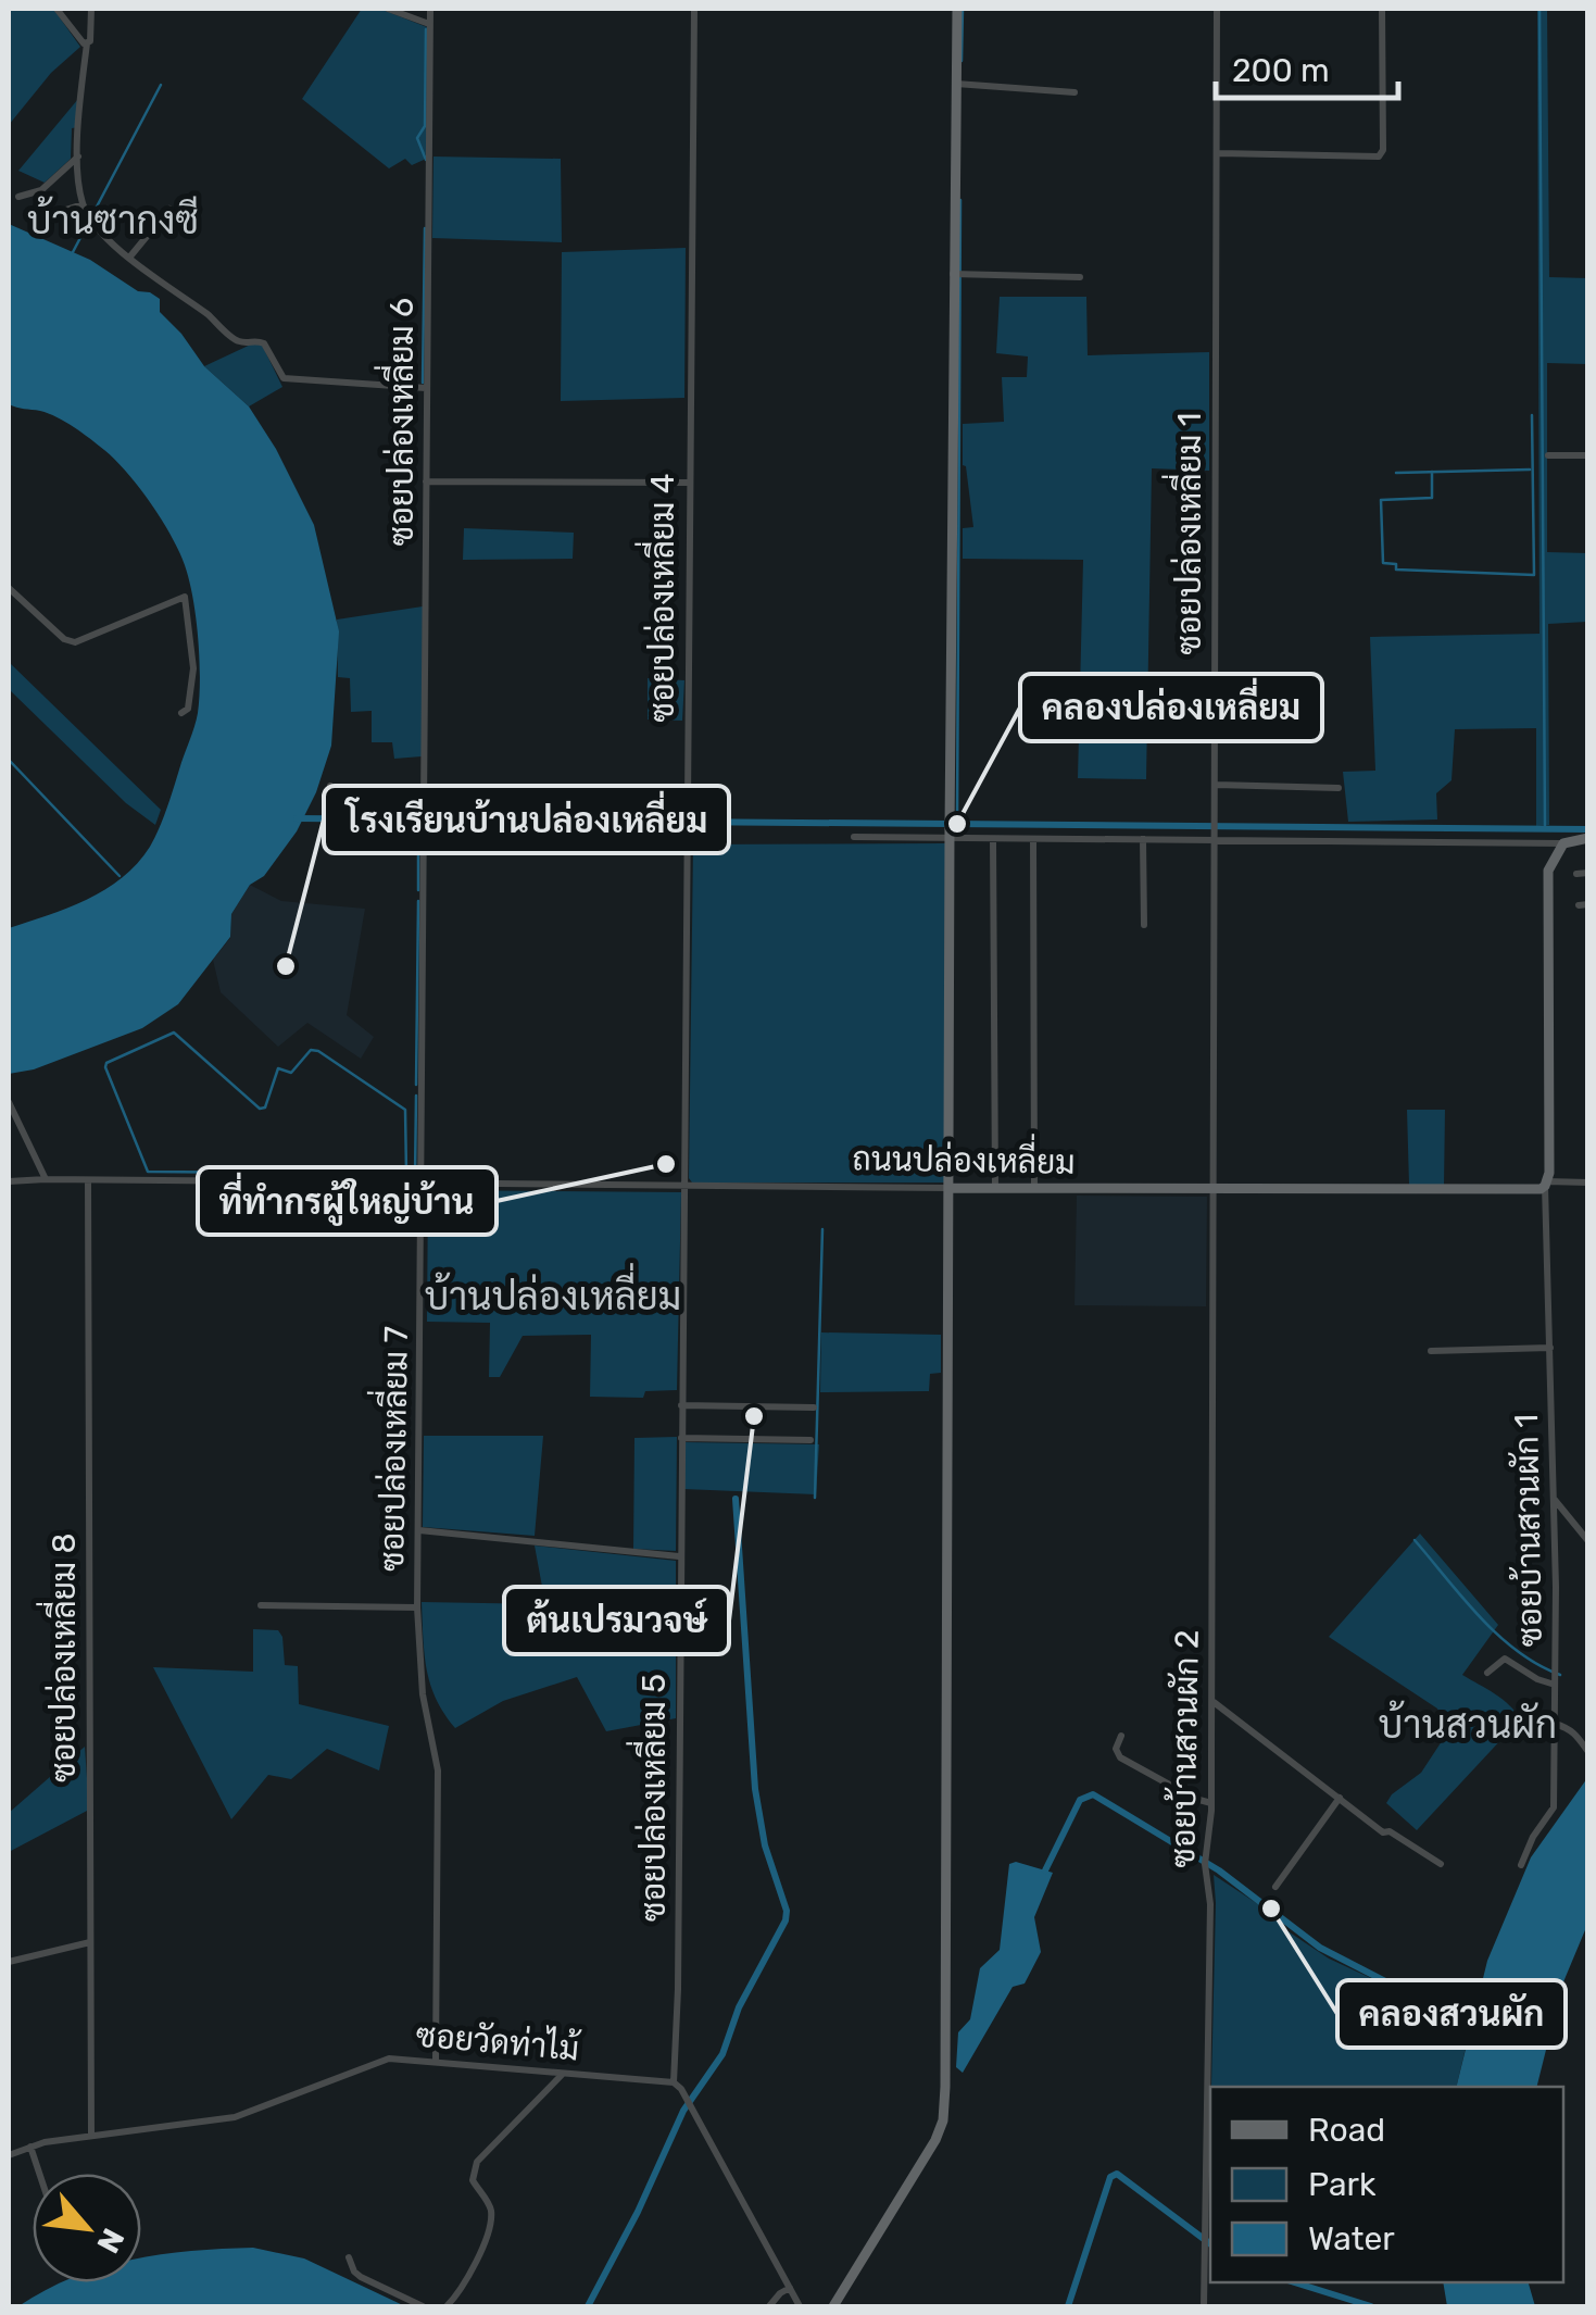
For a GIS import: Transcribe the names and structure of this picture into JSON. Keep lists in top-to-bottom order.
{
  "streets": {
    "street": [
      "ซอยปล่องเหลี่ยม 6",
      "ซอยปล่องเหลี่ยม 1",
      "ซอยปล่องเหลี่ยม 4",
      "ถนนปล่องเหลี่ยม",
      "ซอยปล่องเหลี่ยม 7",
      "ซอยบ้านสวนผัก 1",
      "ซอยปล่องเหลี่ยม 8",
      "ซอยบ้านสวนผัก 2",
      "ซอยปล่องเหลี่ยม 5",
      "ซอยวัดท่าไม้"
    ]
  },
  "crossings": [
    ["ซอยปล่องเหลี่ยม 6", "ซอยปล่องเหลี่ยม 7"],
    ["ซอยปล่องเหลี่ยม 1", "ถนนปล่องเหลี่ยม"],
    ["ซอยปล่องเหลี่ยม 1", "ซอยบ้านสวนผัก 2"],
    ["ซอยปล่องเหลี่ยม 4", "ถนนปล่องเหลี่ยม"],
    ["ซอยปล่องเหลี่ยม 4", "ซอยปล่องเหลี่ยม 5"],
    ["ถนนปล่องเหลี่ยม", "ซอยปล่องเหลี่ยม 7"],
    ["ถนนปล่องเหลี่ยม", "ซอยบ้านสวนผัก 1"],
    ["ถนนปล่องเหลี่ยม", "ซอยปล่องเหลี่ยม 8"],
    ["ถนนปล่องเหลี่ยม", "ซอยบ้านสวนผัก 2"],
    ["ถนนปล่องเหลี่ยม", "ซอยปล่องเหลี่ยม 5"],
    ["ซอยปล่องเหลี่ยม 7", "ซอยวัดท่าไม้"],
    ["ซอยปล่องเหลี่ยม 8", "ซอยวัดท่าไม้"],
    ["ซอยปล่องเหลี่ยม 5", "ซอยวัดท่าไม้"]
  ],
  "districts": ["บ้านซากงซี", "บ้านปล่องเหลี่ยม", "บ้านสวนผัก"],
  "places": [
    "คลองปล่องเหลี่ยม",
    "โรงเรียนบ้านปล่องเหลี่ยม",
    "ที่ทำกรผู้ใหญ่บ้าน",
    "ต้นเปรมวจษ์",
    "คลองสวนผัก"
  ],
  "legend": ["Road", "Park", "Water"],
  "scale_bar": "200 m",
  "north": "bottom right"
}
